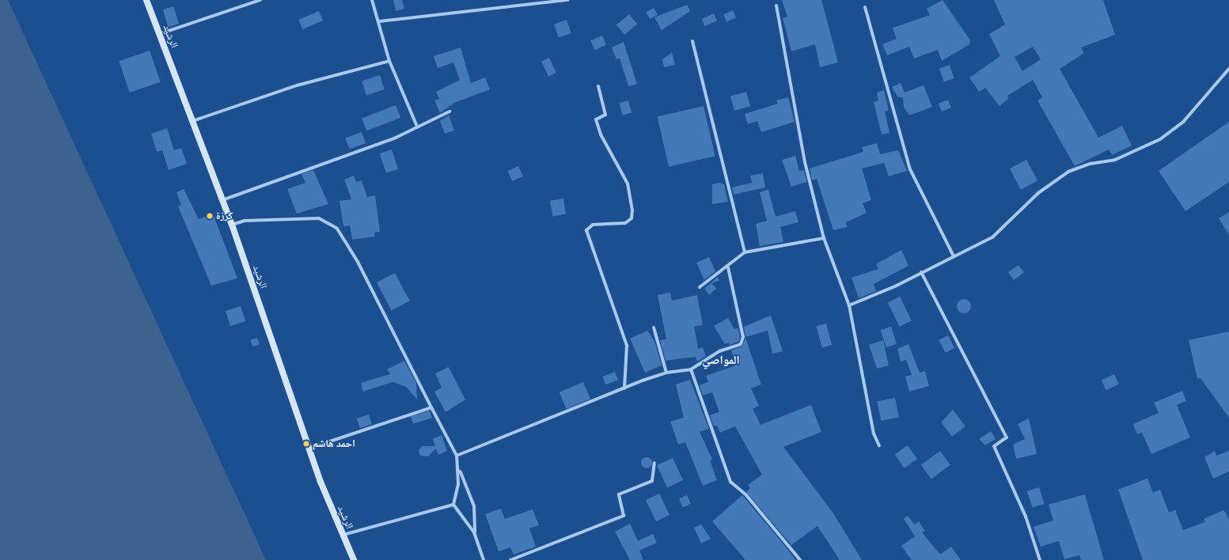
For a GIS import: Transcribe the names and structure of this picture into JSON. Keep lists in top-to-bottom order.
{
  "streets": {
    "main road": ["الرشيد"]
  },
  "districts": ["المواصي"],
  "places": ["كرزة", "احمد هاشم"]
}
